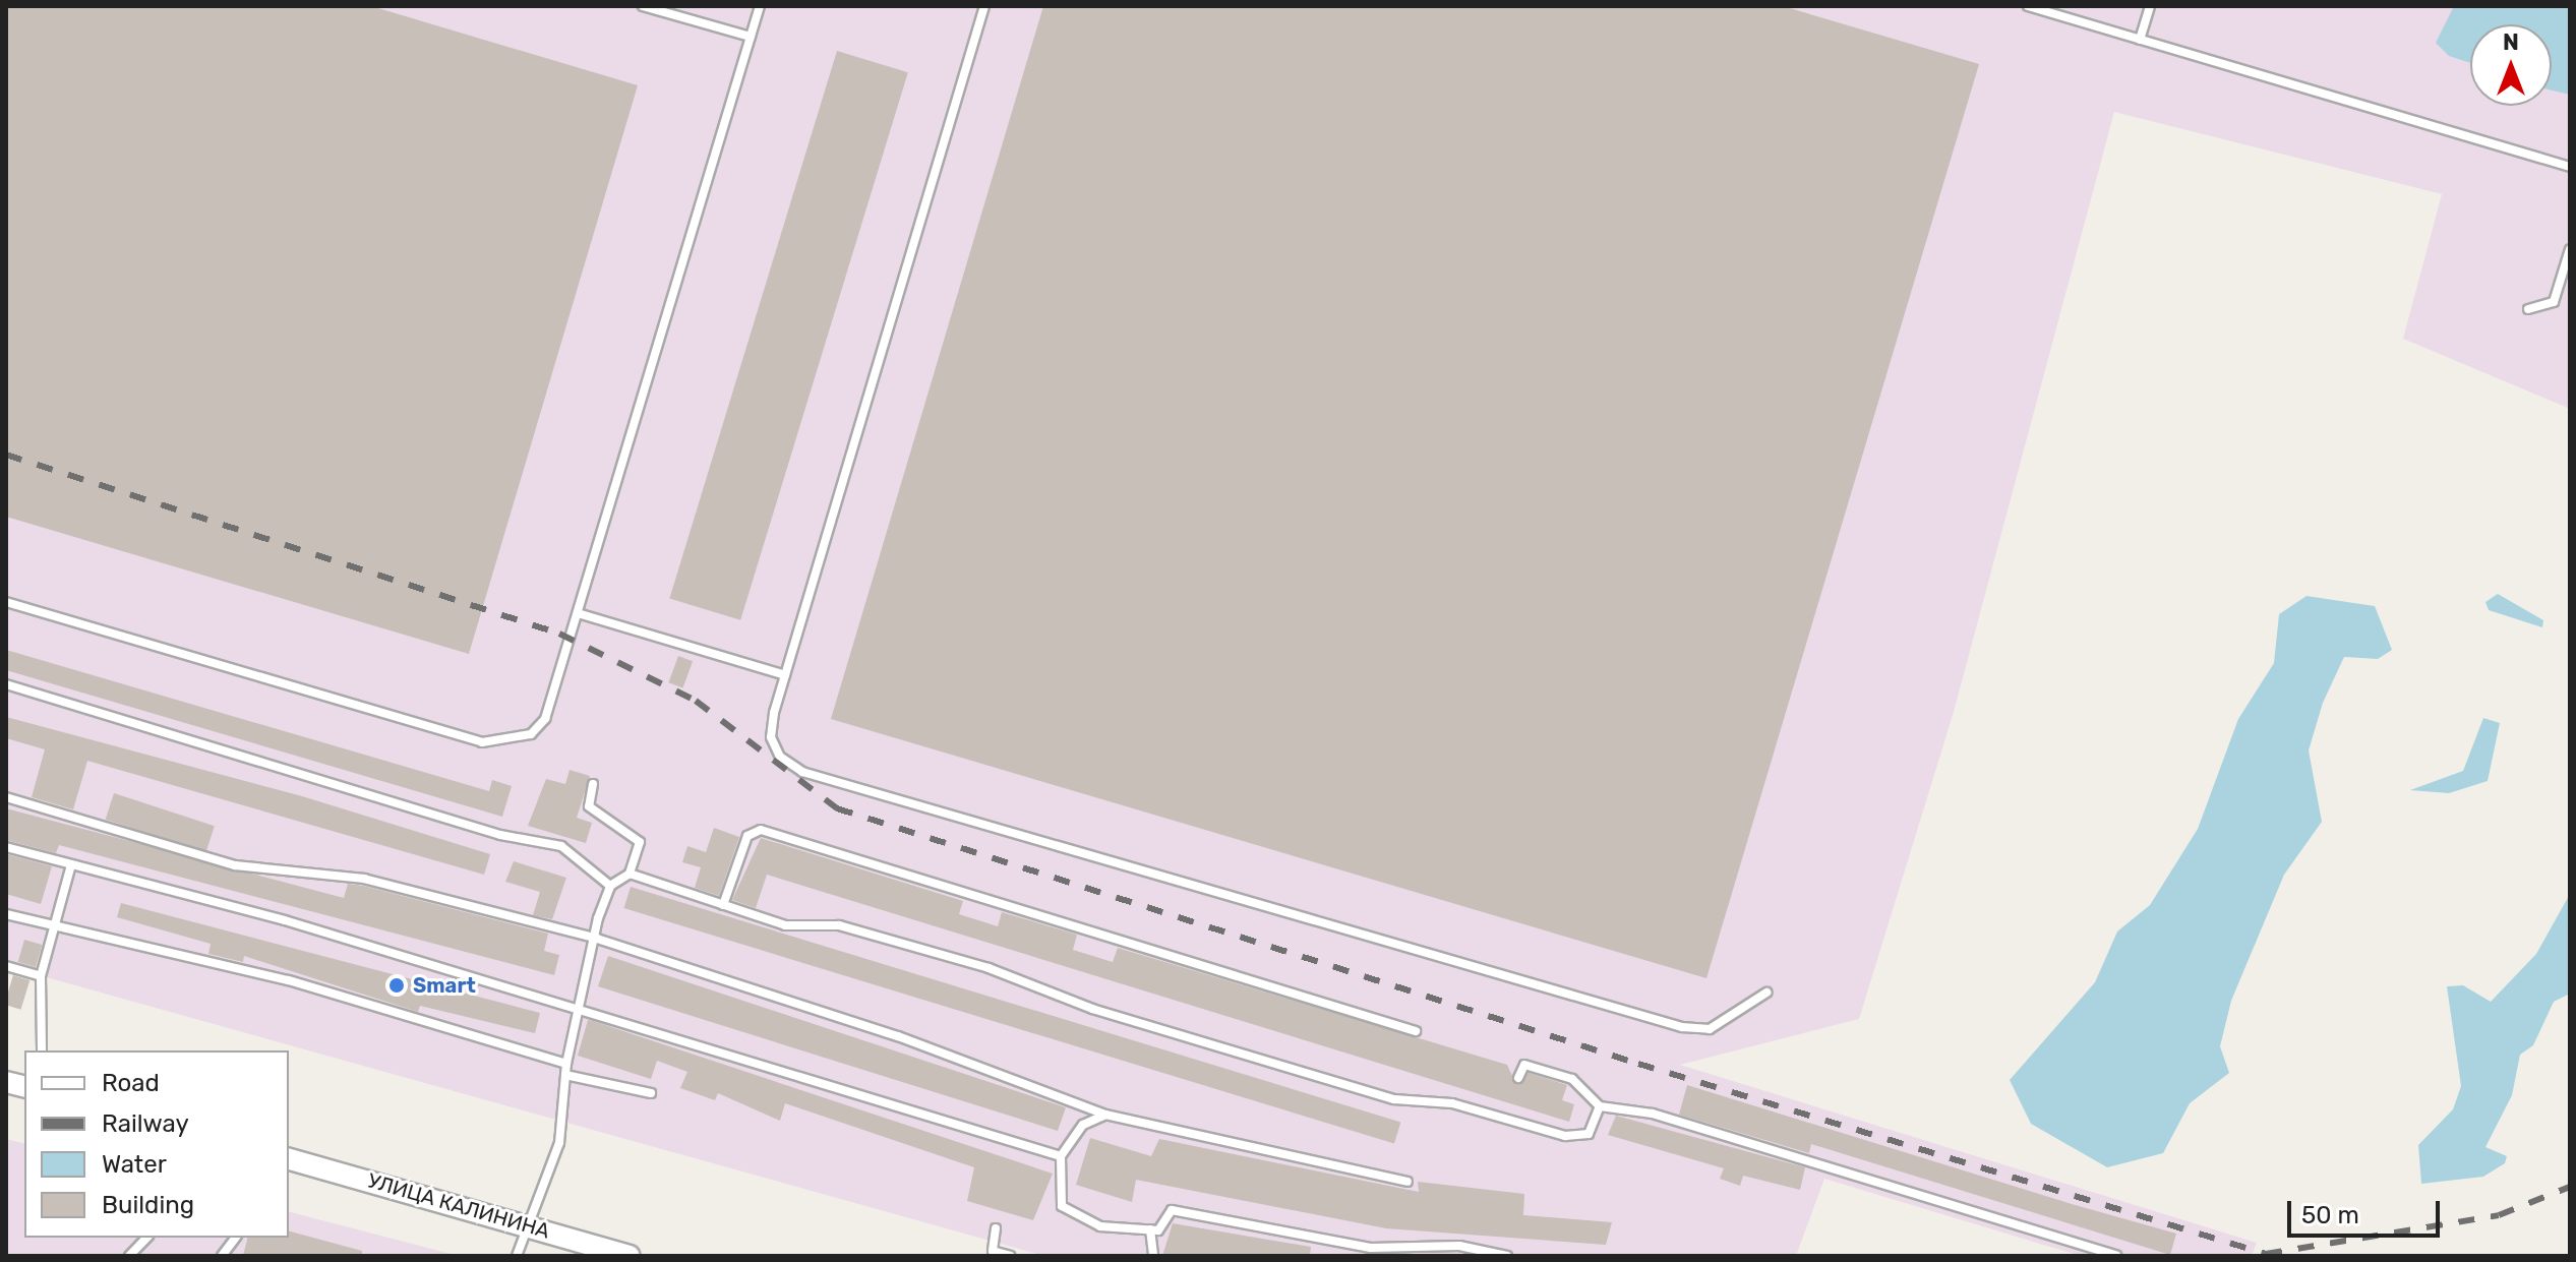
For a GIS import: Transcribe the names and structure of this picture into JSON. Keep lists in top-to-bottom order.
{
  "streets": {
    "street": ["УЛИЦА КАЛИНИНА"]
  },
  "places": ["Smart"],
  "legend": [
    "Road",
    "Railway",
    "Water",
    "Building"
  ],
  "scale_bar": "50 m",
  "north": "top"
}
